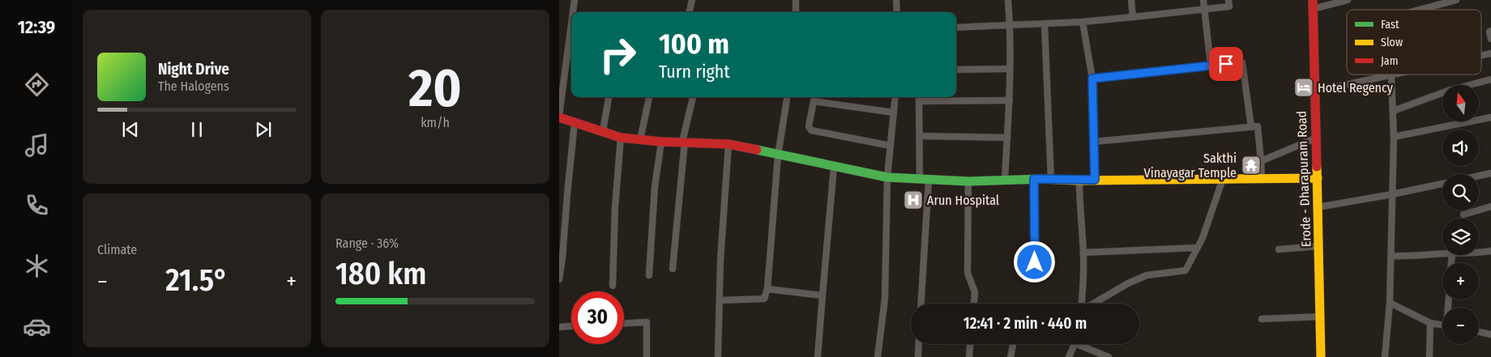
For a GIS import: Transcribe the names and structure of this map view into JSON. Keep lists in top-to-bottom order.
{
  "streets": {
    "street": ["Erode - Dharapuram Road"]
  },
  "places": {
    "hotel": ["Hotel Regency"],
    "temple": ["Sakthi Vinayagar Temple"],
    "hospital": ["Arun Hospital"]
  },
  "legend": ["Fast", "Slow", "Jam"],
  "north": "top",
  "page": {
    "tabs": "12:39",
    "tile": [
      ["20", "km/h"],
      "Climate",
      ["Range · 36%", "180 km"]
    ],
    "turn": ["100 m", "Turn right"],
    "song": ["Night Drive", "The Halogens"],
    "map_buttons": ["+", "−"],
    "heat": ["−", "21.5°", "+"],
    "limit": "30",
    "trip": "12:41 · 2 min · 440 m"
  }
}
